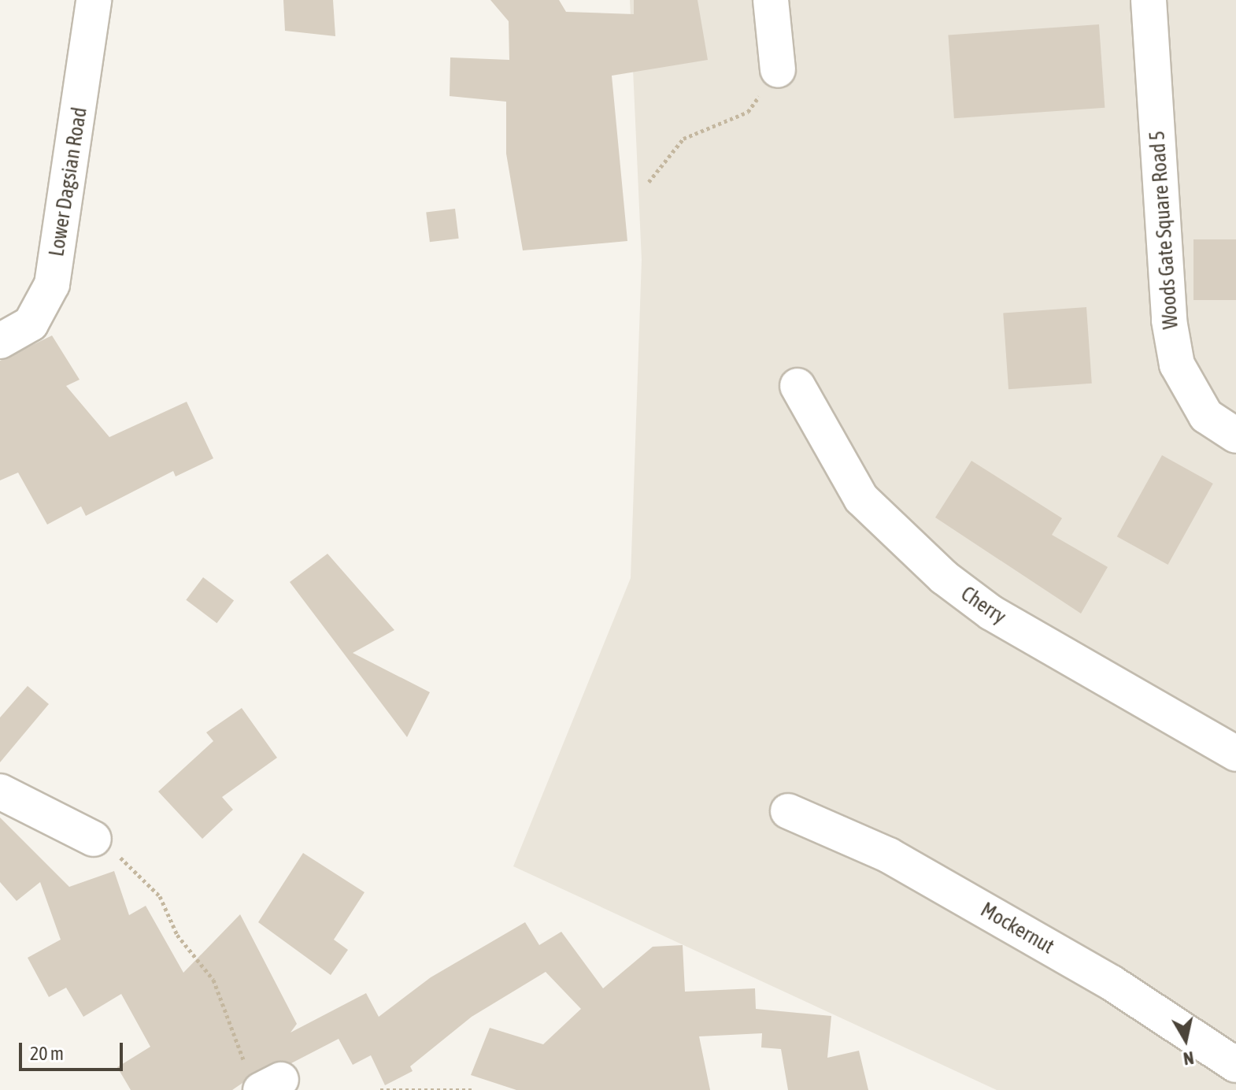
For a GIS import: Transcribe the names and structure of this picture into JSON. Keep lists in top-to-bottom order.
{
  "streets": {
    "street": [
      "Lower Dagsian Road",
      "Woods Gate Square Road 5",
      "Cherry",
      "Mockernut"
    ]
  },
  "scale_bar": "20 m",
  "north": "bottom"
}
